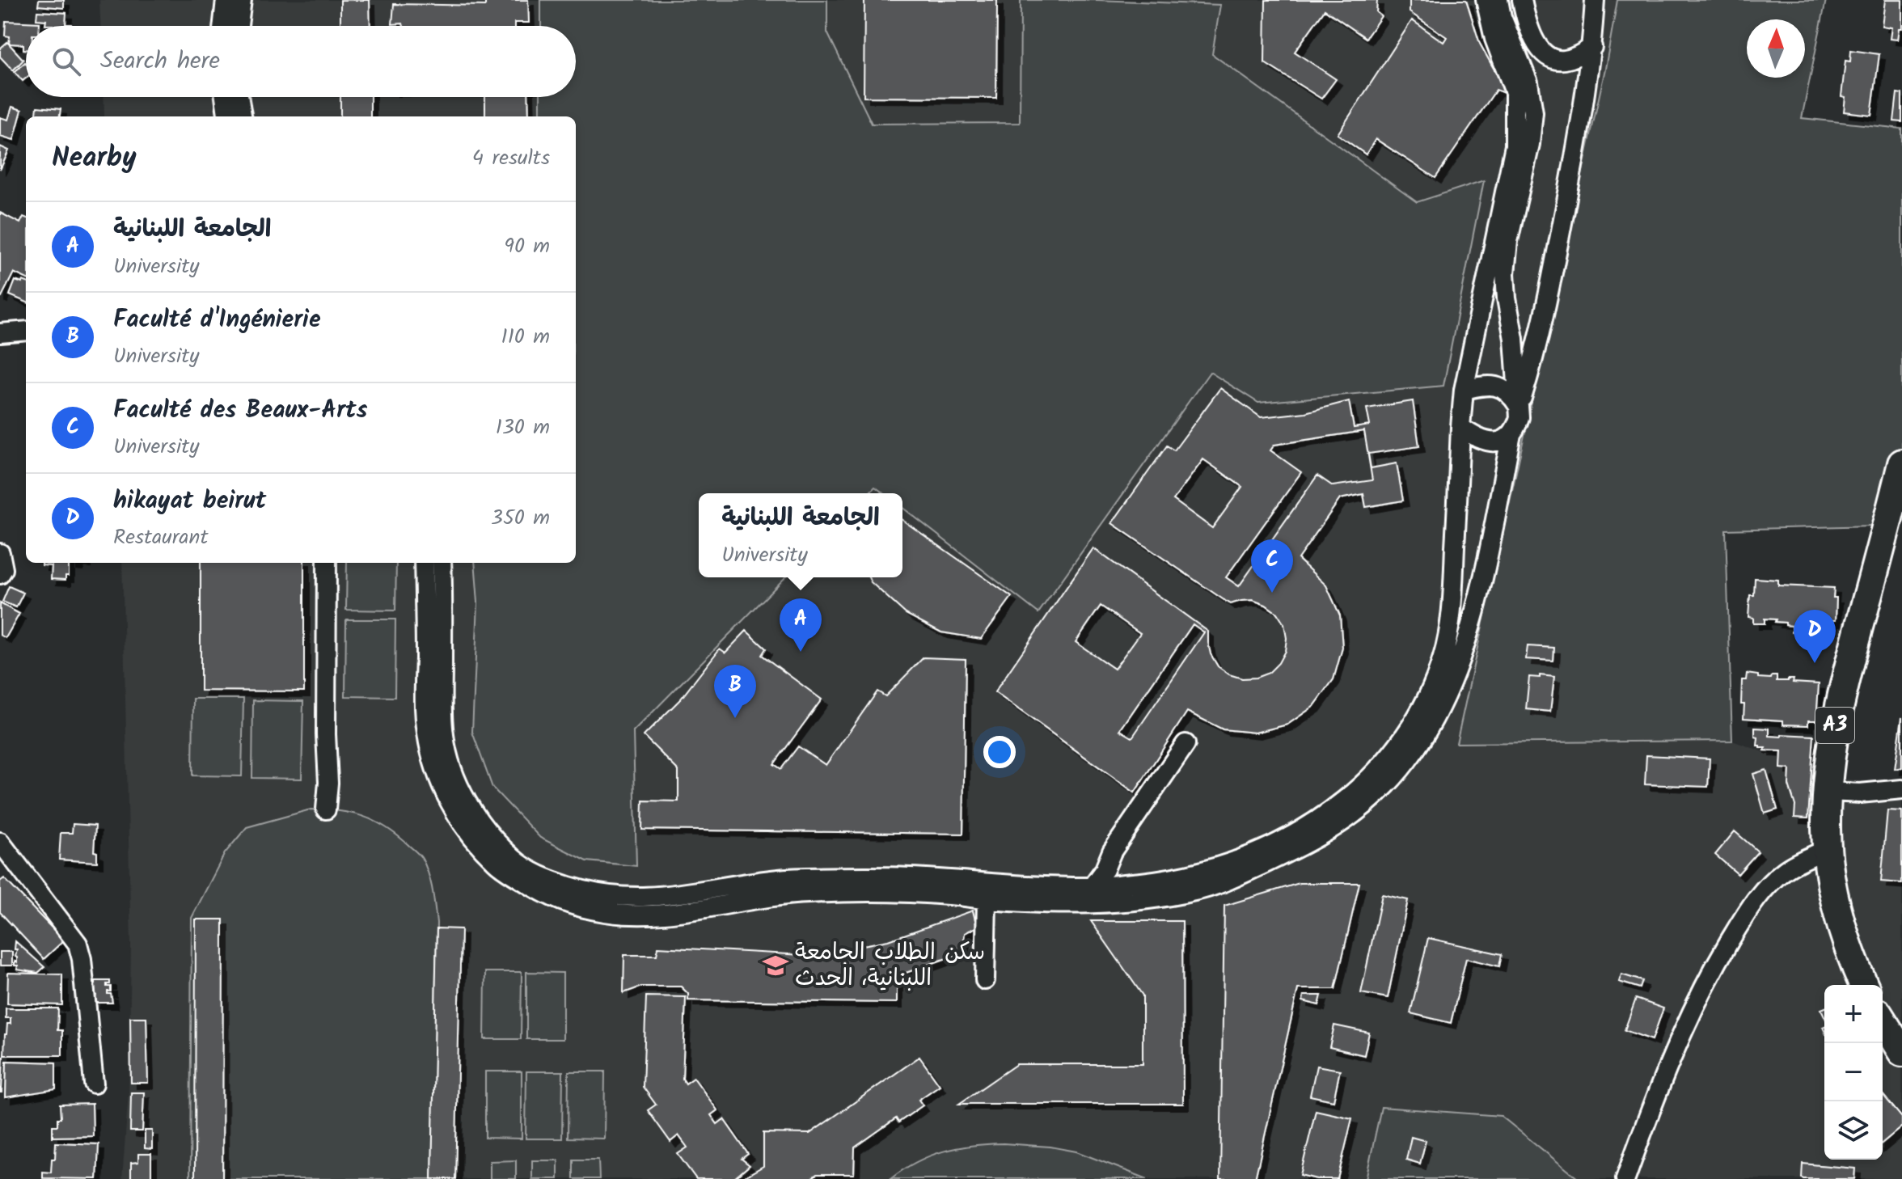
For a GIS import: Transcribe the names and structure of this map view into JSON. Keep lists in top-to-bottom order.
{
  "streets": {
    "highway": ["A3"]
  },
  "places": {
    "school or university": ["سكن الطلاب الجامعة اللبنانية، الحدث"]
  },
  "north": "top",
  "page": {
    "search": "Search here",
    "heading": ["Nearby", "4 results"],
    "list": [
      {
        "mark": "A",
        "name": "الجامعة اللبنانية",
        "note": "University",
        "value": "90 m"
      },
      {
        "mark": "B",
        "name": "Faculté d'Ingénierie",
        "note": "University",
        "value": "110 m"
      },
      {
        "mark": "C",
        "name": "Faculté des Beaux-Arts",
        "note": "University",
        "value": "130 m"
      },
      {
        "mark": "D",
        "name": "hikayat beirut",
        "note": "Restaurant",
        "value": "350 m"
      }
    ],
    "popup": ["الجامعة اللبنانية", "University"],
    "pins": [
      "C",
      "A",
      "D",
      "B"
    ],
    "map_buttons": ["+", "−"]
  }
}
